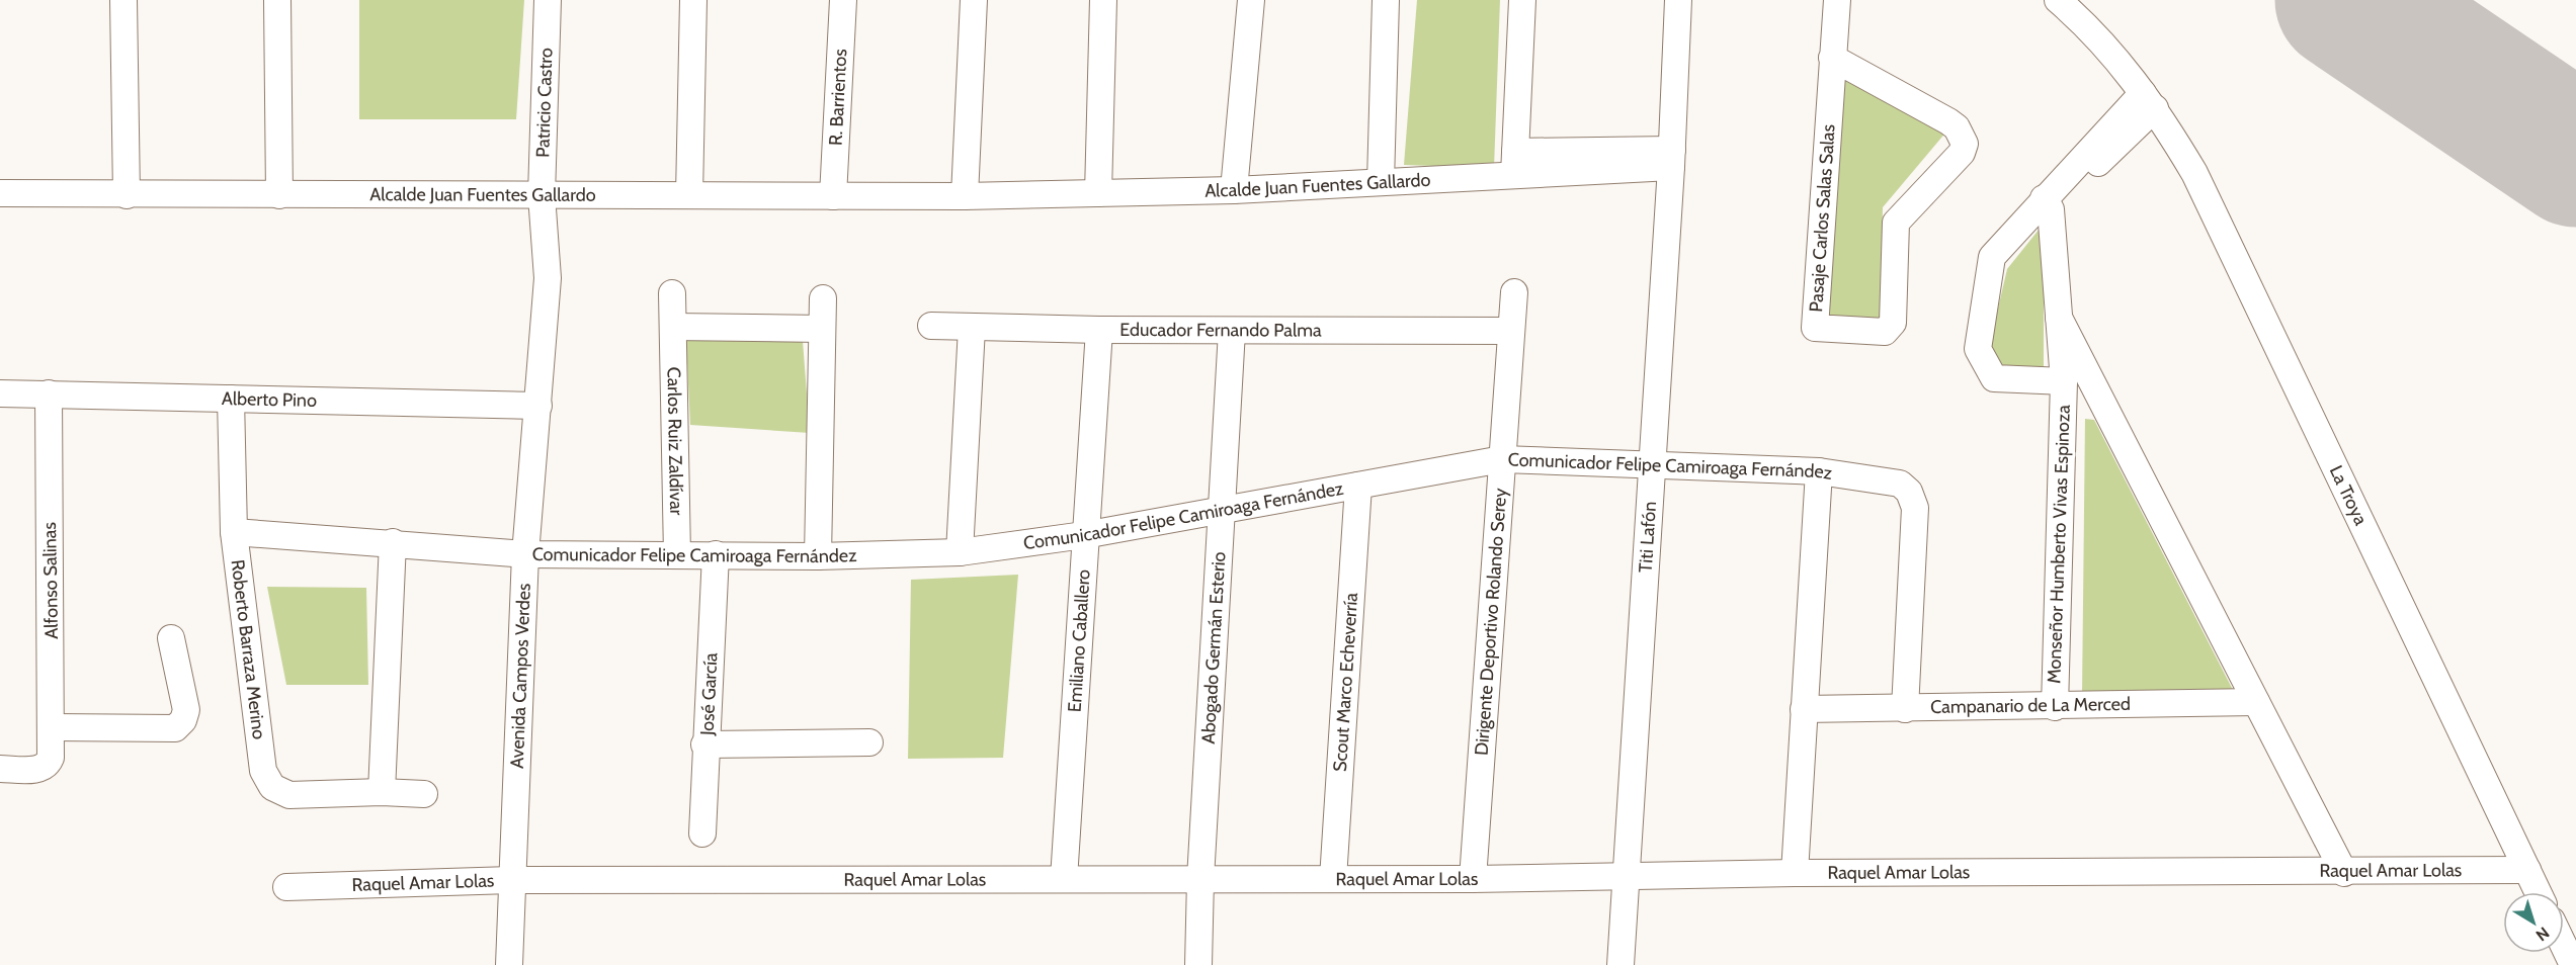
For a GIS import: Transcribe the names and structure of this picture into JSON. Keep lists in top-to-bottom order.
{
  "streets": {
    "street": [
      "R. Barrientos",
      "Patricio Castro",
      "Alcalde Juan Fuentes Gallardo",
      "Pasaje Carlos Salas Salas",
      "Educador Fernando Palma",
      "Alberto Pino",
      "Carlos Ruiz Zaldívar",
      "Comunicador Felipe Camiroaga Fernández",
      "La Troya",
      "Titi Lafón",
      "Monseñor Humberto Vivas Espinoza",
      "Alfonso Salinas",
      "Dirigente Deportivo Rolando Serey",
      "Emiliano Caballero",
      "Abogado Germán Esterio",
      "Roberto Barraza Merino",
      "Avenida Campos Verdes",
      "Scout Marco Echeverría",
      "José García",
      "Campanario de La Merced",
      "Raquel Amar Lolas"
    ]
  },
  "crossings": [
    ["R. Barrientos", "Alcalde Juan Fuentes Gallardo"],
    ["Patricio Castro", "Alcalde Juan Fuentes Gallardo"],
    ["Patricio Castro", "Avenida Campos Verdes"],
    ["Alcalde Juan Fuentes Gallardo", "Titi Lafón"],
    ["Educador Fernando Palma", "Dirigente Deportivo Rolando Serey"],
    ["Educador Fernando Palma", "Emiliano Caballero"],
    ["Educador Fernando Palma", "Abogado Germán Esterio"],
    ["Alberto Pino", "Alfonso Salinas"],
    ["Alberto Pino", "Roberto Barraza Merino"],
    ["Alberto Pino", "Avenida Campos Verdes"],
    ["Carlos Ruiz Zaldívar", "Comunicador Felipe Camiroaga Fernández"],
    ["Comunicador Felipe Camiroaga Fernández", "Titi Lafón"],
    ["Comunicador Felipe Camiroaga Fernández", "Dirigente Deportivo Rolando Serey"],
    ["Comunicador Felipe Camiroaga Fernández", "Emiliano Caballero"],
    ["Comunicador Felipe Camiroaga Fernández", "Abogado Germán Esterio"],
    ["Comunicador Felipe Camiroaga Fernández", "Roberto Barraza Merino"],
    ["Comunicador Felipe Camiroaga Fernández", "Avenida Campos Verdes"],
    ["Comunicador Felipe Camiroaga Fernández", "Scout Marco Echeverría"],
    ["Comunicador Felipe Camiroaga Fernández", "José García"],
    ["Comunicador Felipe Camiroaga Fernández", "Campanario de La Merced"],
    ["La Troya", "Monseñor Humberto Vivas Espinoza"],
    ["La Troya", "Raquel Amar Lolas"],
    ["Titi Lafón", "Raquel Amar Lolas"],
    ["Monseñor Humberto Vivas Espinoza", "Campanario de La Merced"],
    ["Dirigente Deportivo Rolando Serey", "Raquel Amar Lolas"],
    ["Emiliano Caballero", "Raquel Amar Lolas"],
    ["Abogado Germán Esterio", "Raquel Amar Lolas"],
    ["Avenida Campos Verdes", "Raquel Amar Lolas"],
    ["Scout Marco Echeverría", "Raquel Amar Lolas"]
  ],
  "north": "bottom right"
}
